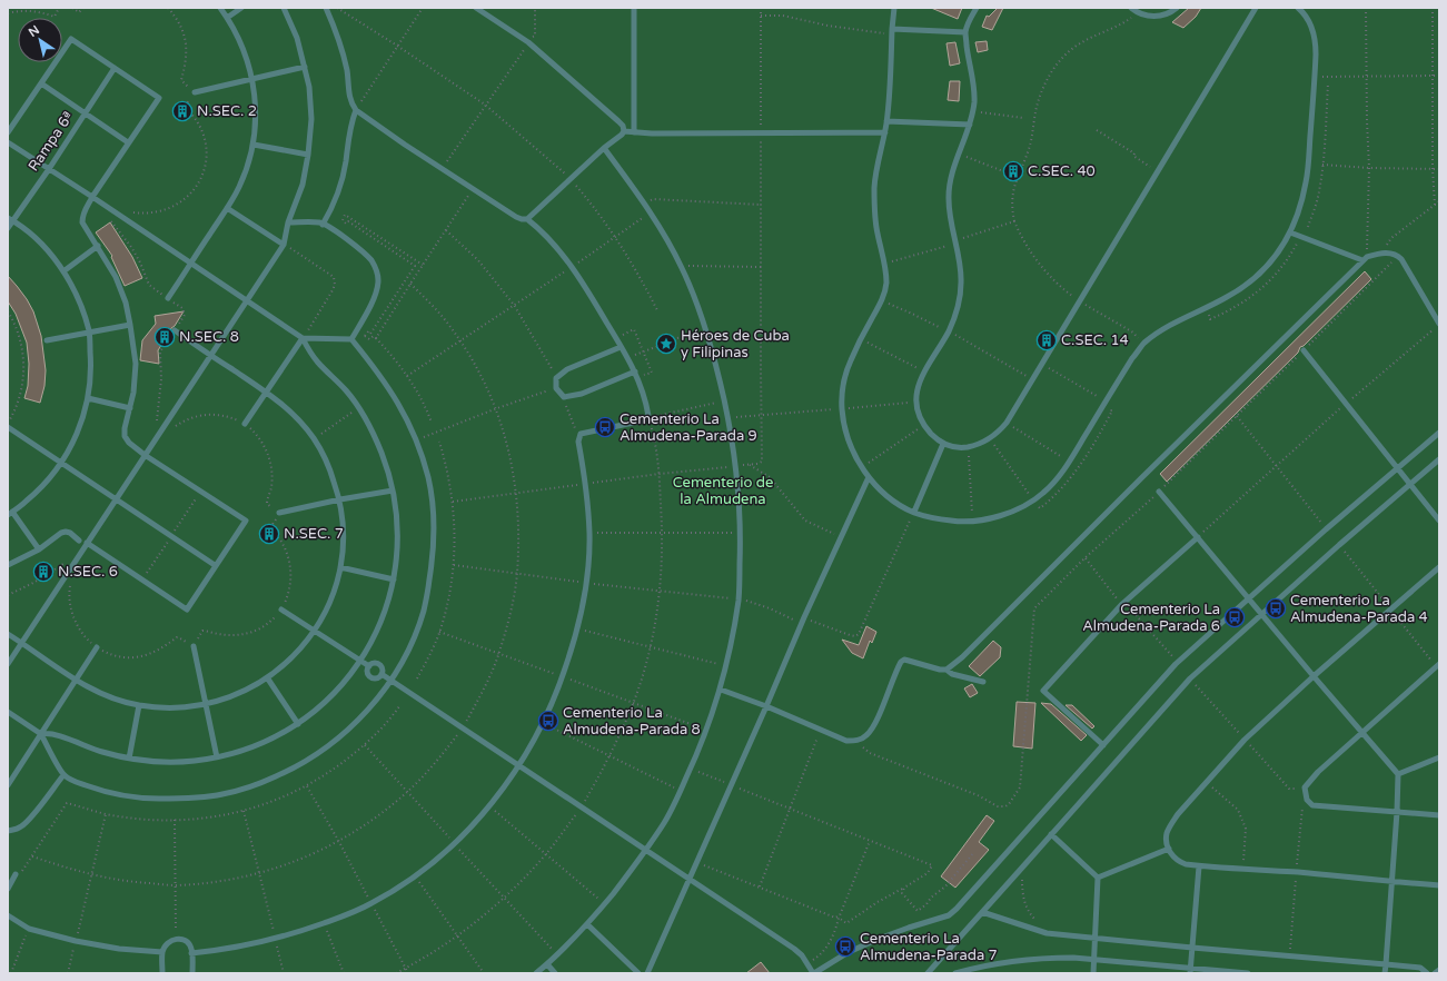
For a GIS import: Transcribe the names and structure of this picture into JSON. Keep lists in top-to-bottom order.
{
  "streets": {
    "lane": ["Rampa 6ª"]
  },
  "parks": ["Cementerio de la Almudena"],
  "places": {
    "building": [
      "N.SEC. 2",
      "C.SEC. 40",
      "N.SEC. 8",
      "C.SEC. 14",
      "N.SEC. 7",
      "N.SEC. 6"
    ],
    "place": ["Héroes de Cuba y Filipinas"],
    "bus stop": [
      "Cementerio La Almudena-Parada 9",
      "Cementerio La Almudena-Parada 4",
      "Cementerio La Almudena-Parada 6",
      "Cementerio La Almudena-Parada 8",
      "Cementerio La Almudena-Parada 7"
    ]
  },
  "north": "top left"
}
